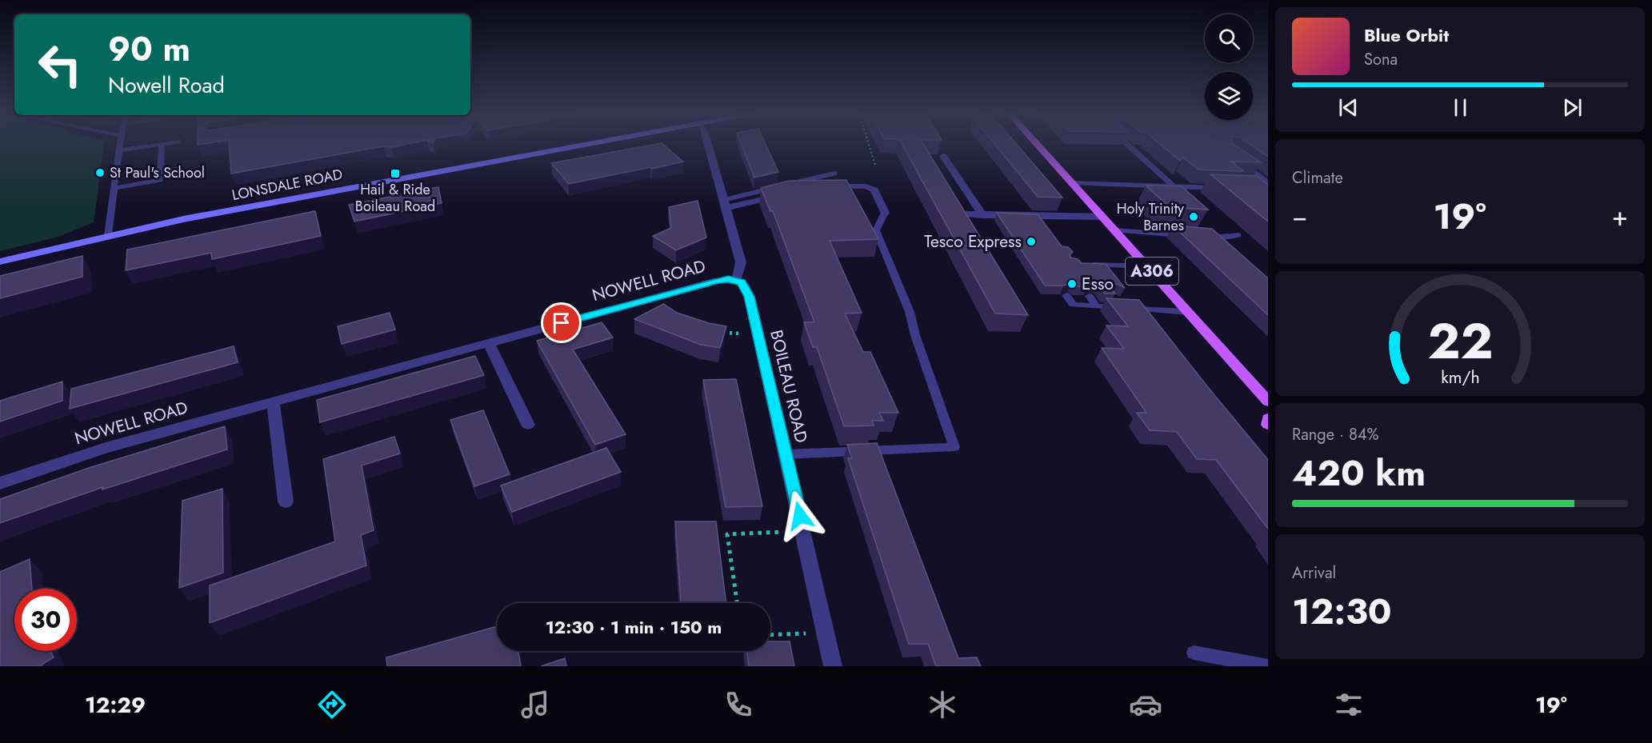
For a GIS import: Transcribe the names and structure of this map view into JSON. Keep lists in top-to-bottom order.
{
  "streets": {
    "main road": ["LONSDALE ROAD", "A306"],
    "street": ["NOWELL ROAD", "BOILEAU ROAD"]
  },
  "crossings": [
    ["NOWELL ROAD", "BOILEAU ROAD"]
  ],
  "places": {
    "other": [
      "St Paul's School",
      "Holy Trinity Barnes",
      "Tesco Express",
      "Esso"
    ],
    "transit": ["Hail & Ride Boileau Road"]
  },
  "page": {
    "turn": ["90 m", "Nowell Road"],
    "song": ["Blue Orbit", "Sona"],
    "tile": [
      "Climate",
      ["Range · 84%", "420 km"],
      ["Arrival", "12:30"]
    ],
    "heat": ["−", "19°", "+"],
    "limit": "30",
    "trip": "12:30 · 1 min · 150 m",
    "tabs": ["12:29", "19°"],
    "gauge": ["22", "km/h"]
  }
}
